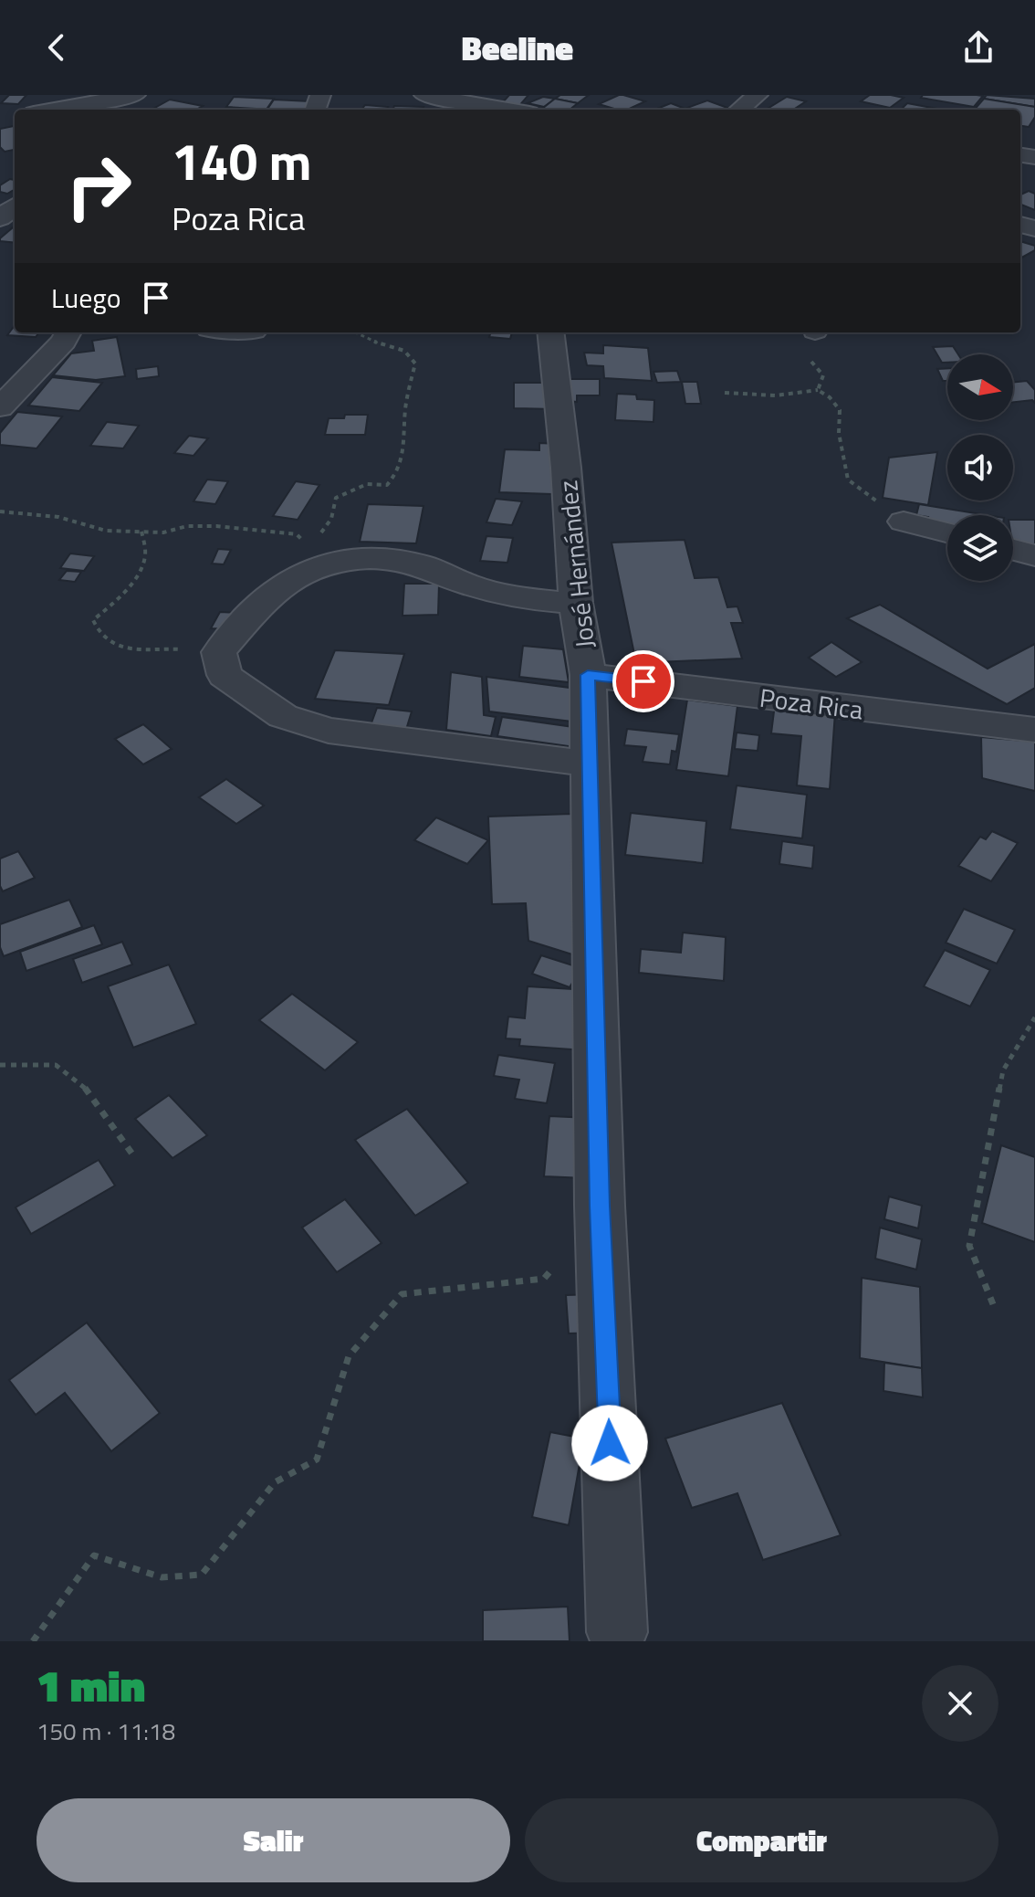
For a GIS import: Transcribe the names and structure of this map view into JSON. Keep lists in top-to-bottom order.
{
  "streets": {
    "street": ["José Hernández", "Poza Rica"]
  },
  "crossings": [
    ["José Hernández", "Poza Rica"]
  ],
  "north": "right",
  "page": {
    "header": "Beeline",
    "turn": ["140 m", "Poza Rica"],
    "then": "Luego",
    "heading": ["1 min", "150 m · 11:18"],
    "buttons": ["Salir", "Compartir"]
  }
}
